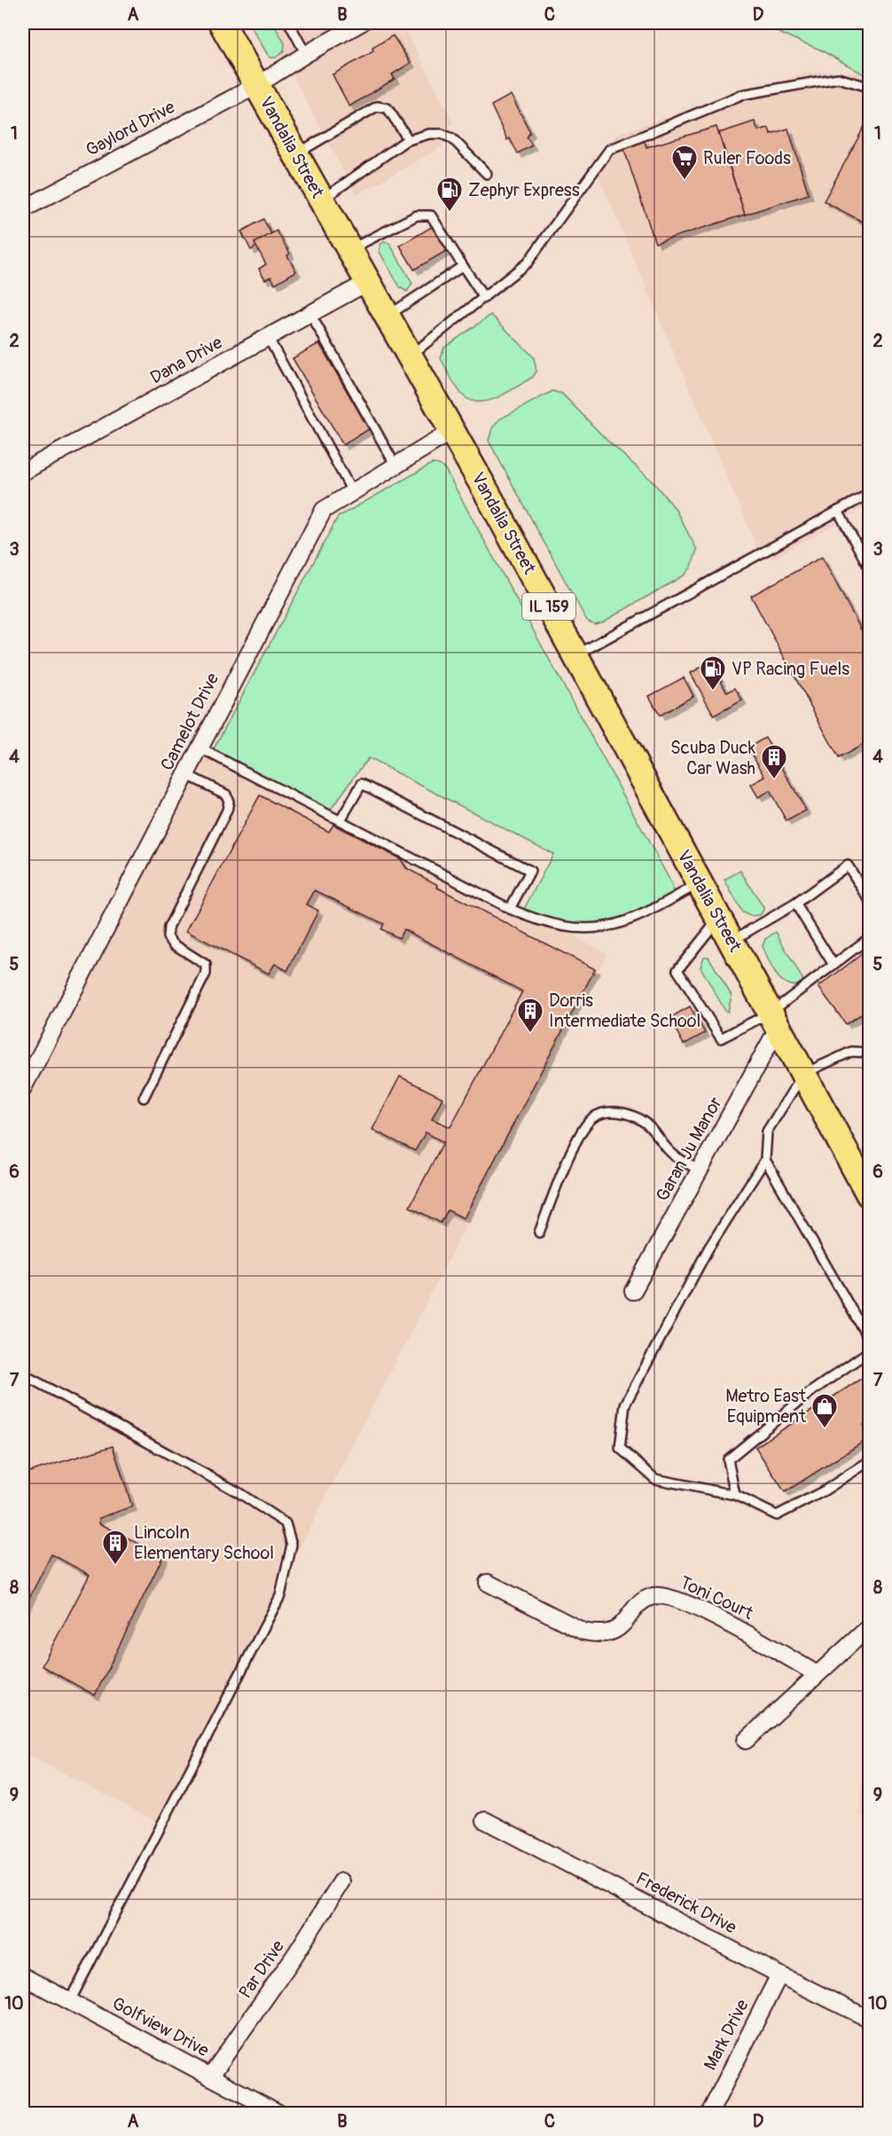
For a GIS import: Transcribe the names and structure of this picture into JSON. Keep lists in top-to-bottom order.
{
  "streets": {
    "main road": ["Vandalia Street", "IL 159"],
    "street": [
      "Gaylord Drive",
      "Dana Drive",
      "Camelot Drive",
      "Garan Ju Manor",
      "Toni Court",
      "Frederick Drive",
      "Par Drive",
      "Golfview Drive",
      "Mark Drive"
    ]
  },
  "crossings": [
    ["Gaylord Drive", "Vandalia Street"],
    ["Vandalia Street", "Dana Drive"],
    ["Vandalia Street", "Camelot Drive"],
    ["Vandalia Street", "Garan Ju Manor"],
    ["Frederick Drive", "Mark Drive"],
    ["Par Drive", "Golfview Drive"]
  ],
  "places": {
    "supermarket": ["Ruler Foods"],
    "fuel station": ["Zephyr Express", "VP Racing Fuels"],
    "building": ["Scuba Duck Car Wash", "Dorris Intermediate School", "Lincoln Elementary School"],
    "shop": ["Metro East Equipment"]
  },
  "grid": {
    "columns": [
      "A",
      "B",
      "C",
      "D"
    ],
    "rows": [
      "1",
      "2",
      "3",
      "4",
      "5",
      "6",
      "7",
      "8",
      "9",
      "10"
    ]
  }
}
